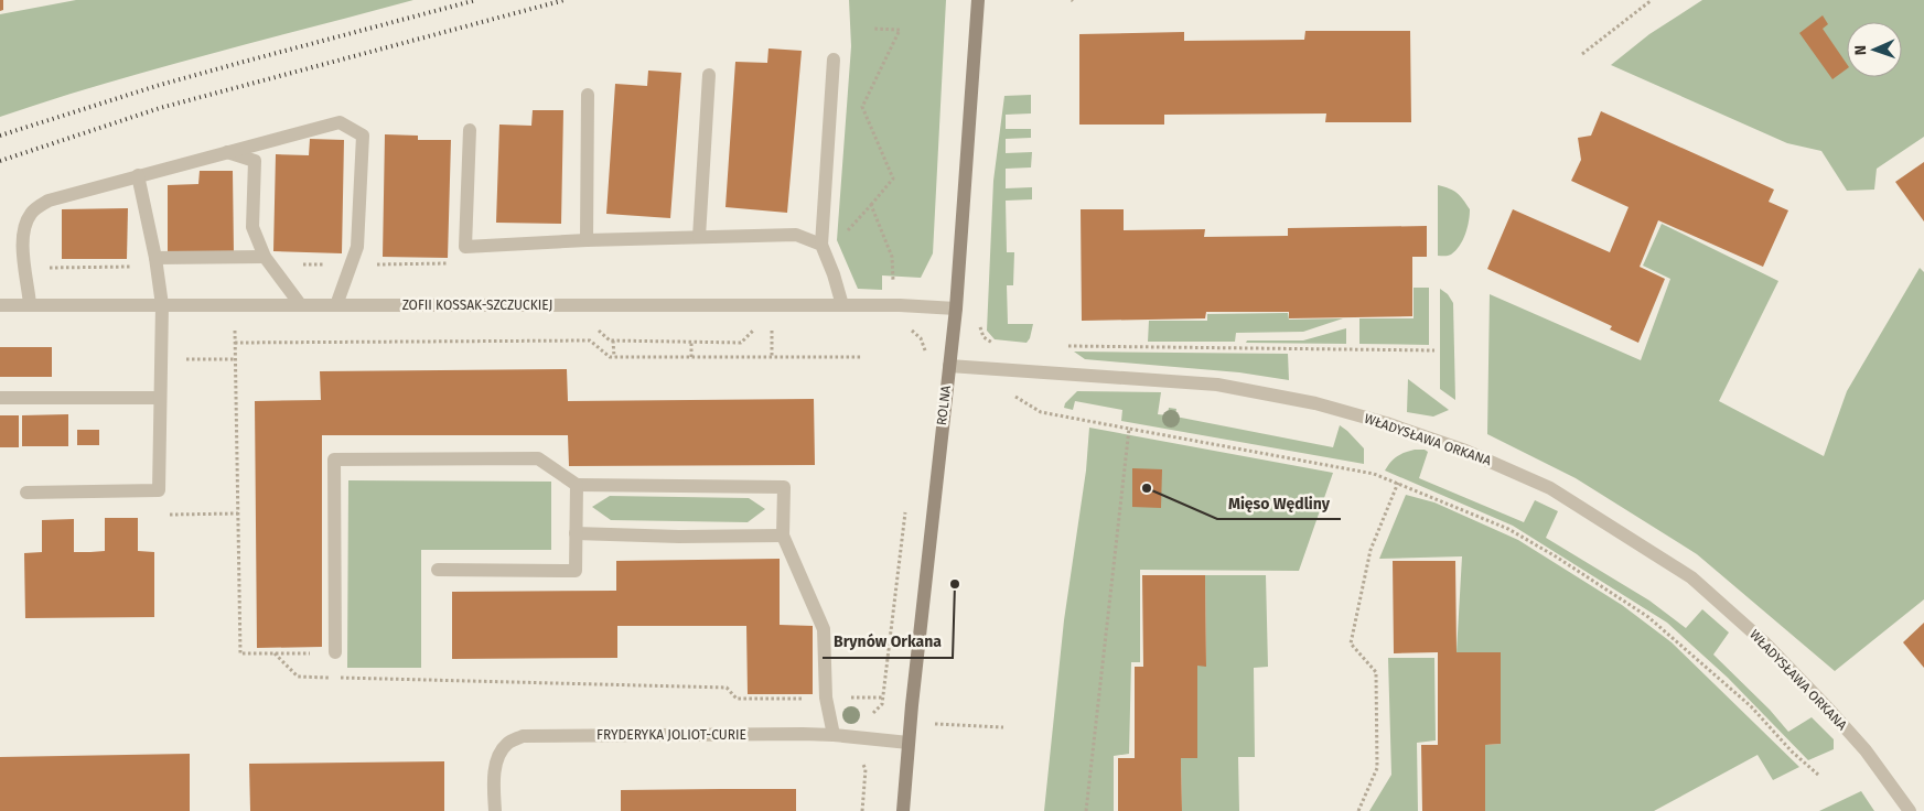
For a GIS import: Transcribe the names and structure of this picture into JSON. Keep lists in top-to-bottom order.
{
  "streets": {
    "street": [
      "ZOFII KOSSAK-SZCZUCKIEJ",
      "ROLNA",
      "WŁADYSŁAWA ORKANA",
      "FRYDERYKA JOLIOT-CURIE"
    ]
  },
  "crossings": [
    ["ZOFII KOSSAK-SZCZUCKIEJ", "ROLNA"],
    ["ROLNA", "WŁADYSŁAWA ORKANA"],
    ["ROLNA", "FRYDERYKA JOLIOT-CURIE"]
  ],
  "places": ["Mięso Wędliny", "Brynów Orkana"],
  "north": "left"
}
